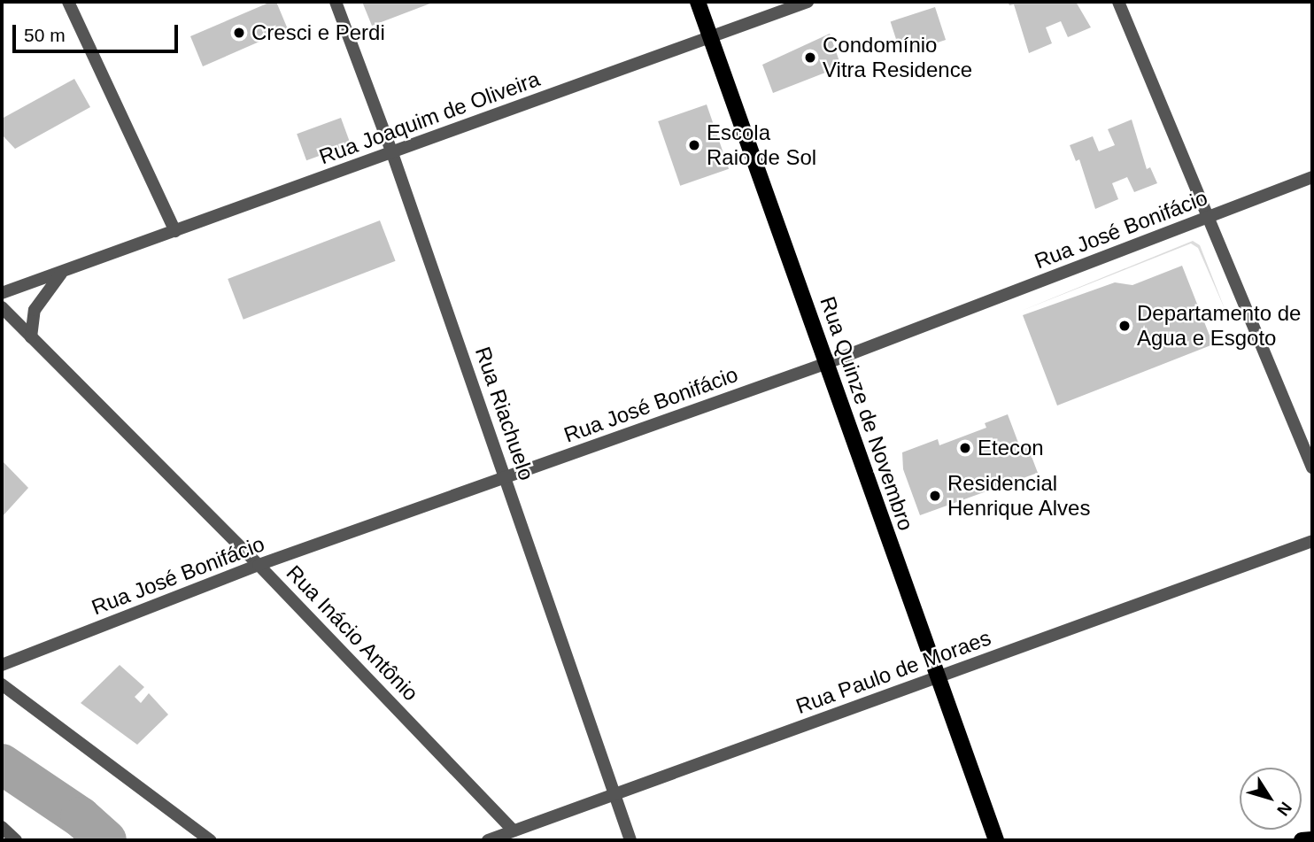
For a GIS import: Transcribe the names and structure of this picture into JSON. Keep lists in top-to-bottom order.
{
  "streets": {
    "main road": ["Rua Quinze de Novembro"],
    "street": [
      "Rua Joaquim de Oliveira",
      "Rua José Bonifácio",
      "Rua Riachuelo",
      "Rua Inácio Antônio",
      "Rua Paulo de Moraes"
    ]
  },
  "crossings": [
    ["Rua Joaquim de Oliveira", "Rua Riachuelo"],
    ["Rua Joaquim de Oliveira", "Rua Quinze de Novembro"],
    ["Rua Joaquim de Oliveira", "Rua Inácio Antônio"],
    ["Rua José Bonifácio", "Rua Riachuelo"],
    ["Rua José Bonifácio", "Rua Quinze de Novembro"],
    ["Rua José Bonifácio", "Rua Inácio Antônio"],
    ["Rua Riachuelo", "Rua Paulo de Moraes"],
    ["Rua Quinze de Novembro", "Rua Paulo de Moraes"],
    ["Rua Inácio Antônio", "Rua Paulo de Moraes"]
  ],
  "places": [
    "Cresci e Perdi",
    "Condomínio Vitra Residence",
    "Escola Raio de Sol",
    "Departamento de Agua e Esgoto",
    "Etecon",
    "Residencial Henrique Alves"
  ],
  "scale_bar": "50 m",
  "north": "bottom right"
}
